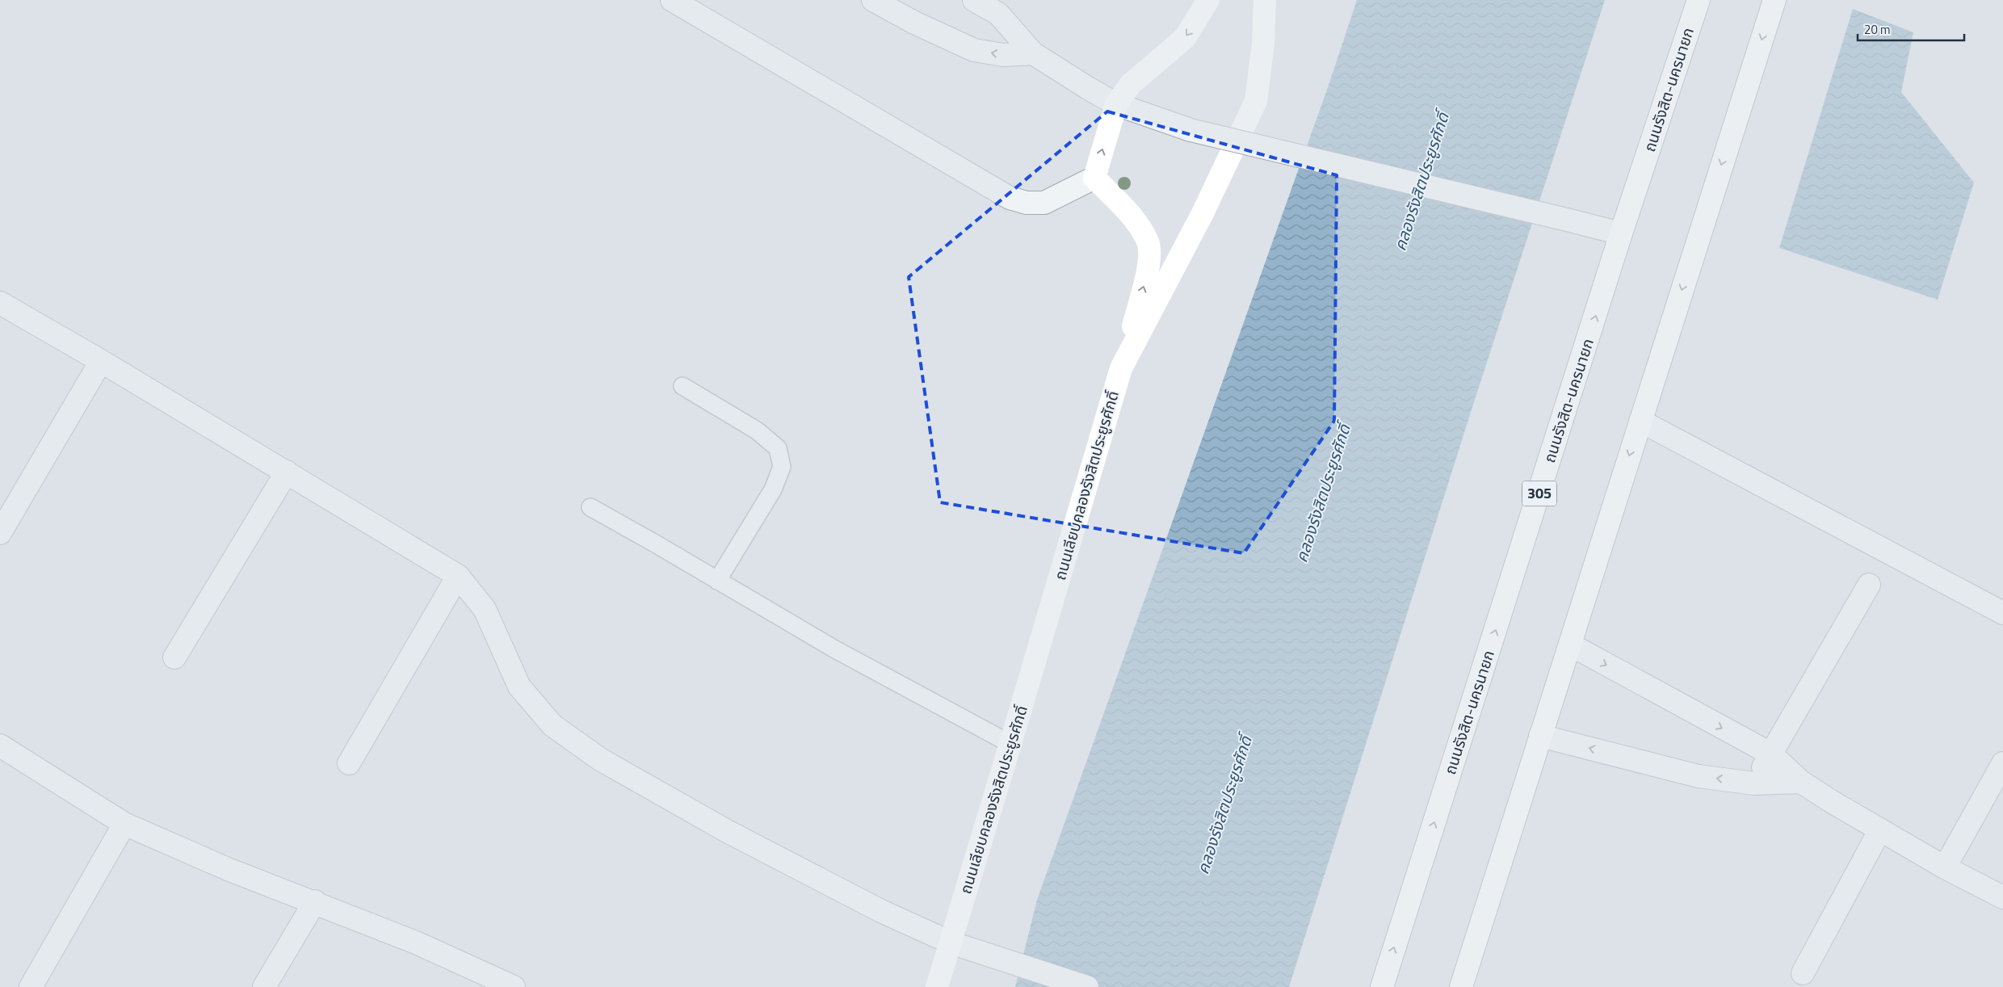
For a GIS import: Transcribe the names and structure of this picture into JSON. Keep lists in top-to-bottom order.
{
  "streets": {
    "main road": ["ถนนรังสิต-นครนายก", "ถนนเลียบคลองรังสิตประยูรศักดิ์", "305"]
  },
  "water": ["คลองรังสิตประยูรศักดิ์"],
  "scale_bar": "20 m"
}
